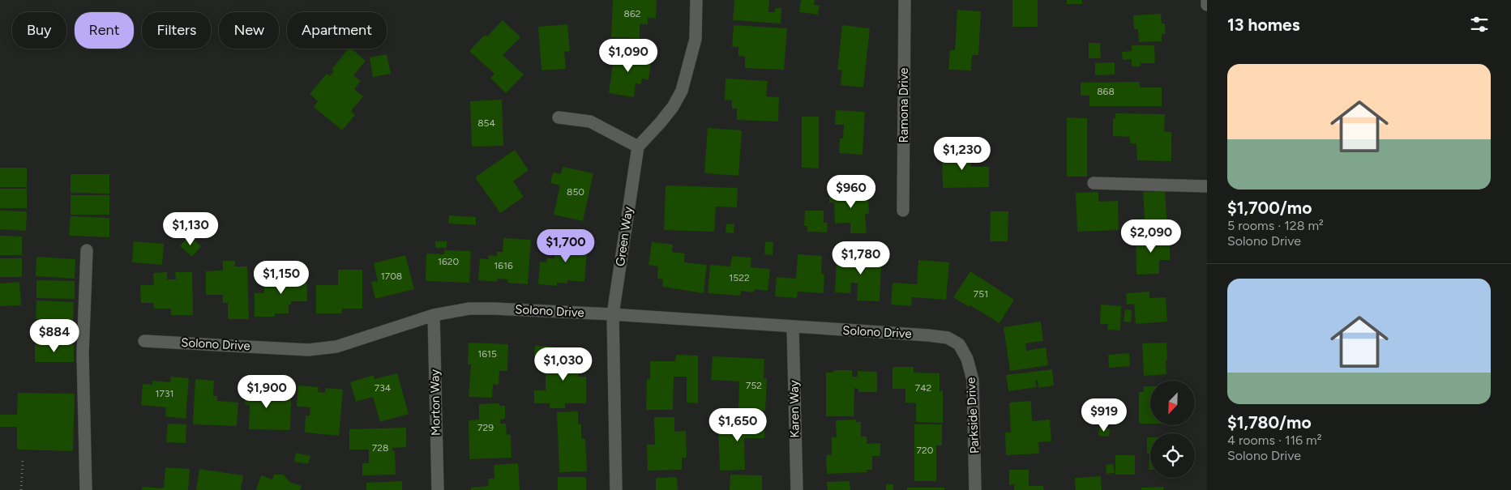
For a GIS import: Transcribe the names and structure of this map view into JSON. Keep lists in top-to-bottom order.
{
  "streets": {
    "street": [
      "Ramona Drive",
      "Green Way",
      "Solono Drive",
      "Morton Way",
      "Karen Way",
      "Parkside Drive"
    ]
  },
  "crossings": [
    ["Green Way", "Solono Drive"],
    ["Solono Drive", "Morton Way"],
    ["Solono Drive", "Karen Way"],
    ["Solono Drive", "Parkside Drive"]
  ],
  "house_numbers": [
    "862",
    "868",
    "854",
    "850",
    "1620",
    "1616",
    "1708",
    "1522",
    "751",
    "1615",
    "752",
    "734",
    "742",
    "1731",
    "729",
    "728",
    "720"
  ],
  "north": "bottom left",
  "page": {
    "heading": "13 homes",
    "chip": [
      "Buy",
      "Rent",
      "Filters",
      "New",
      "Apartment"
    ],
    "price": [
      "$1,090",
      "$1,230",
      "$960",
      "$1,130",
      "$2,090",
      "$1,700",
      "$1,780",
      "$1,150",
      "$884",
      "$1,030",
      "$1,900",
      "$919",
      "$1,650"
    ],
    "list": [
      {
        "name": "$1,700/mo",
        "note": "5 rooms · 128 m² · Solono Drive"
      },
      {
        "name": "$1,780/mo",
        "note": "4 rooms · 116 m² · Solono Drive"
      }
    ]
  }
}
